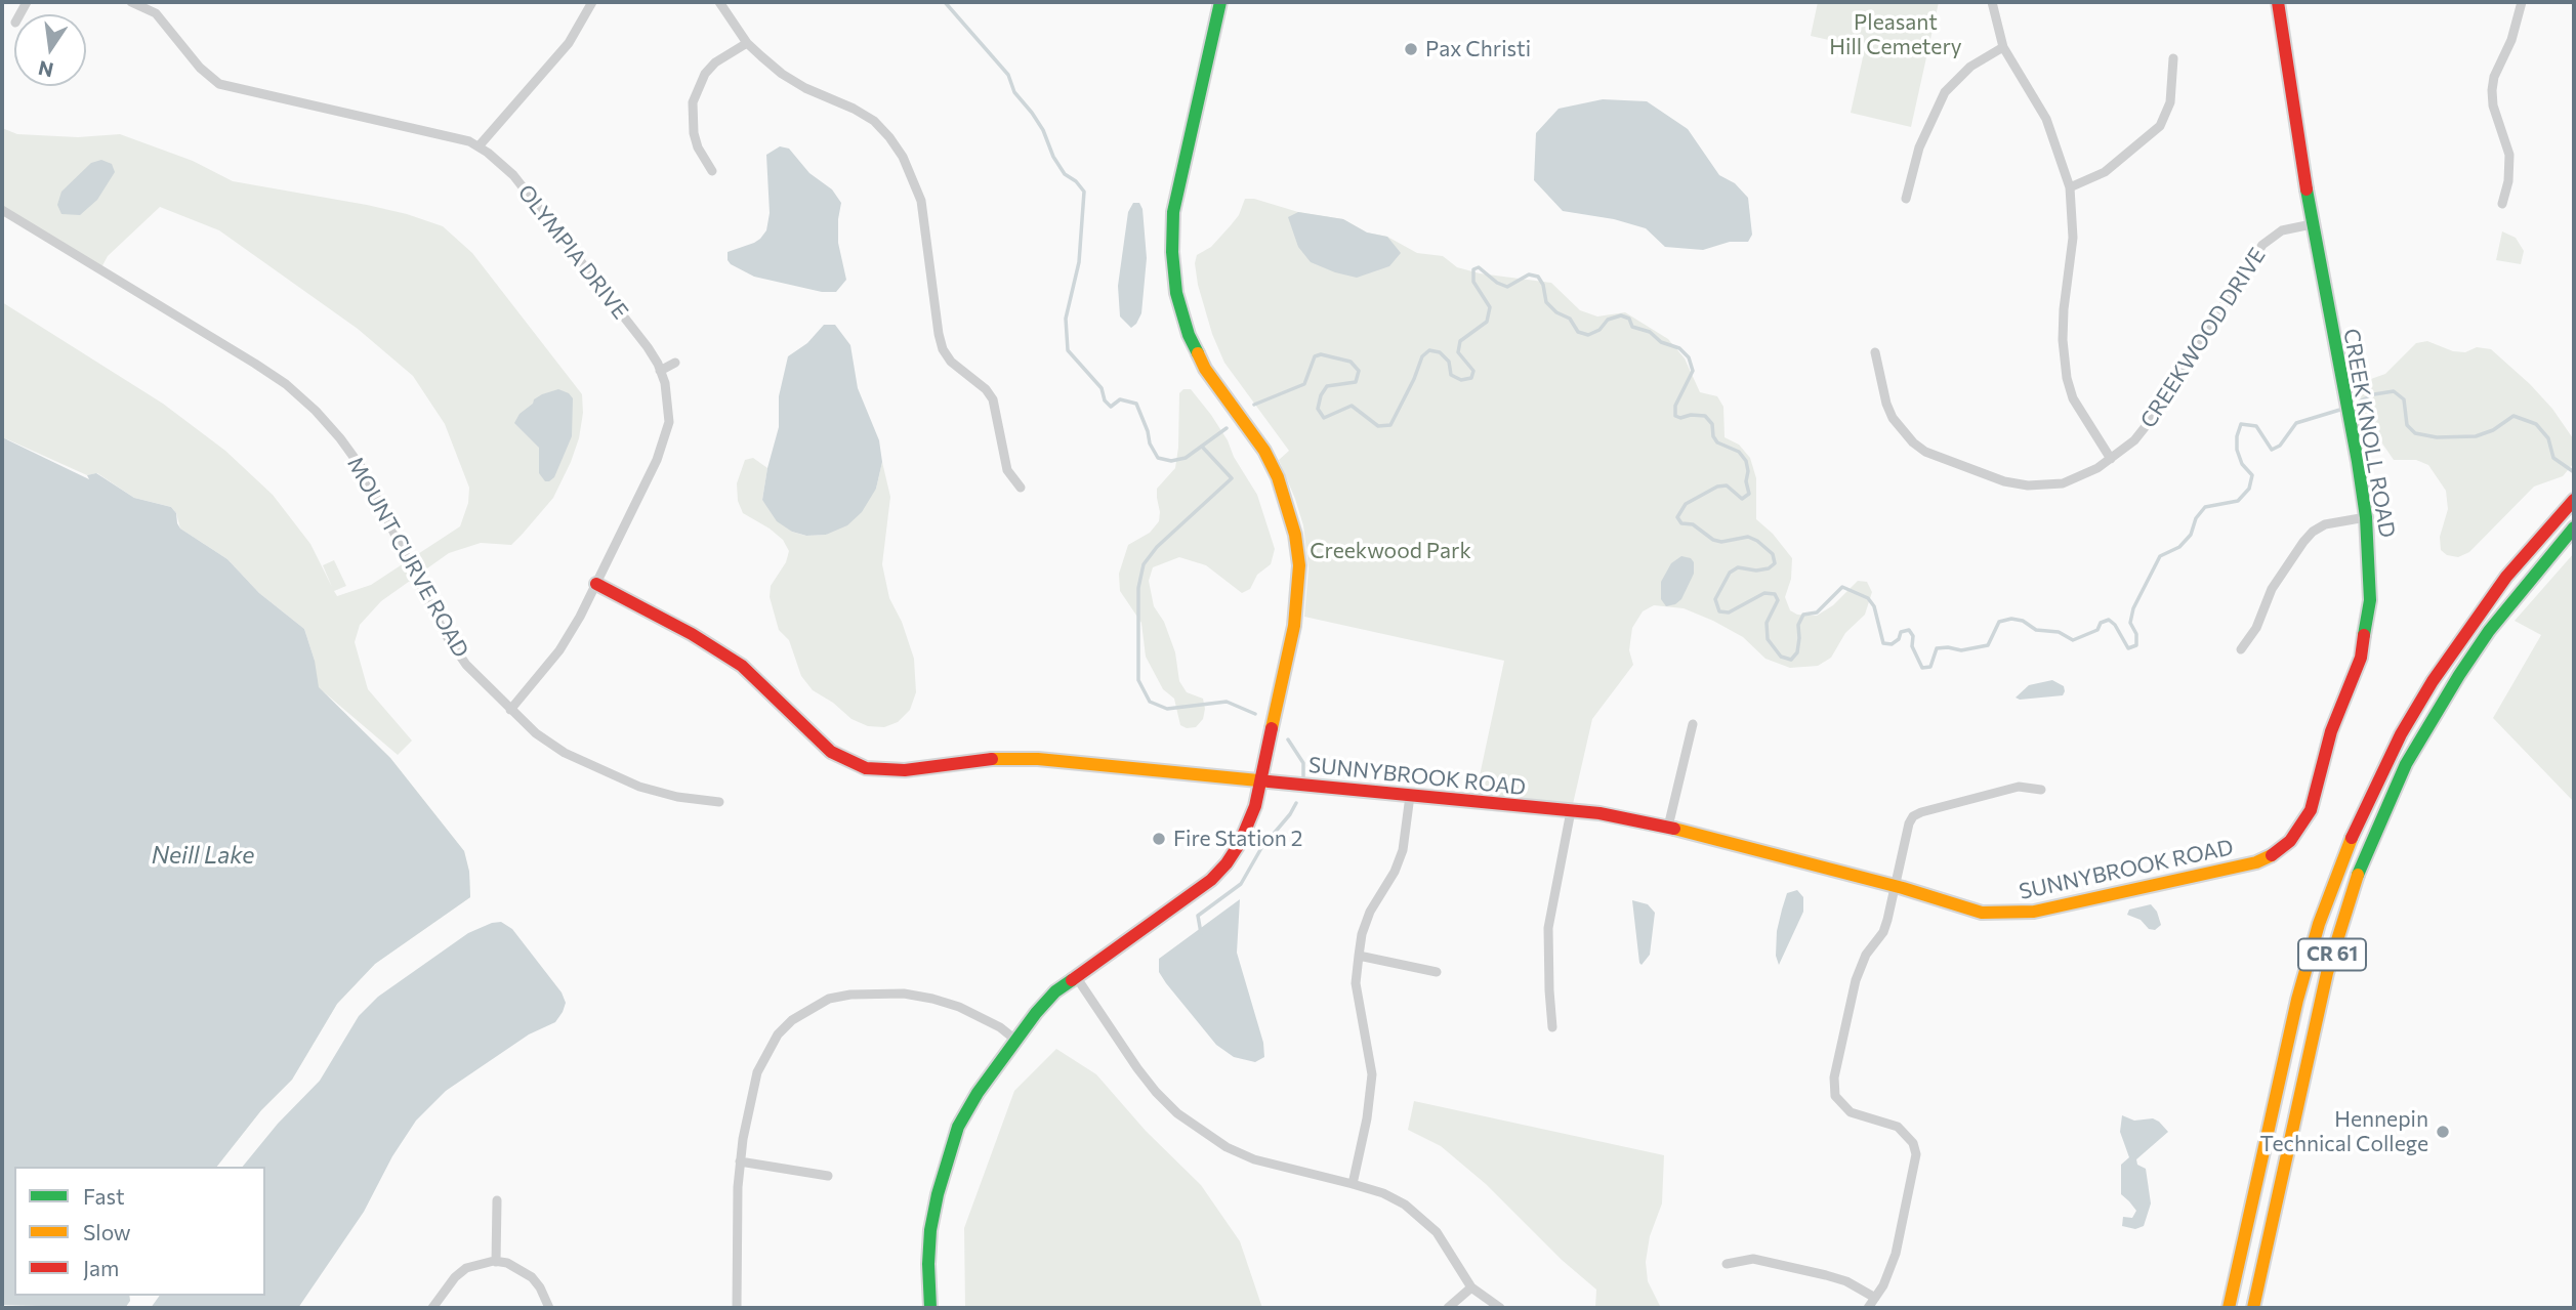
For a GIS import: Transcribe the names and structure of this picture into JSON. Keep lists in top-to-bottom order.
{
  "streets": {
    "street": [
      "OLYMPIA DRIVE",
      "CREEKWOOD DRIVE",
      "CREEK KNOLL ROAD",
      "MOUNT CURVE ROAD",
      "SUNNYBROOK ROAD",
      "CR 61"
    ]
  },
  "crossings": [
    ["OLYMPIA DRIVE", "MOUNT CURVE ROAD"],
    ["OLYMPIA DRIVE", "SUNNYBROOK ROAD"],
    ["CREEKWOOD DRIVE", "CREEK KNOLL ROAD"],
    ["CREEK KNOLL ROAD", "SUNNYBROOK ROAD"]
  ],
  "water": ["Neill Lake"],
  "parks": ["Pleasant Hill Cemetery", "Creekwood Park"],
  "places": ["Pax Christi", "Fire Station 2", "Hennepin Technical College"],
  "legend": ["Fast", "Slow", "Jam"],
  "north": "bottom"
}
